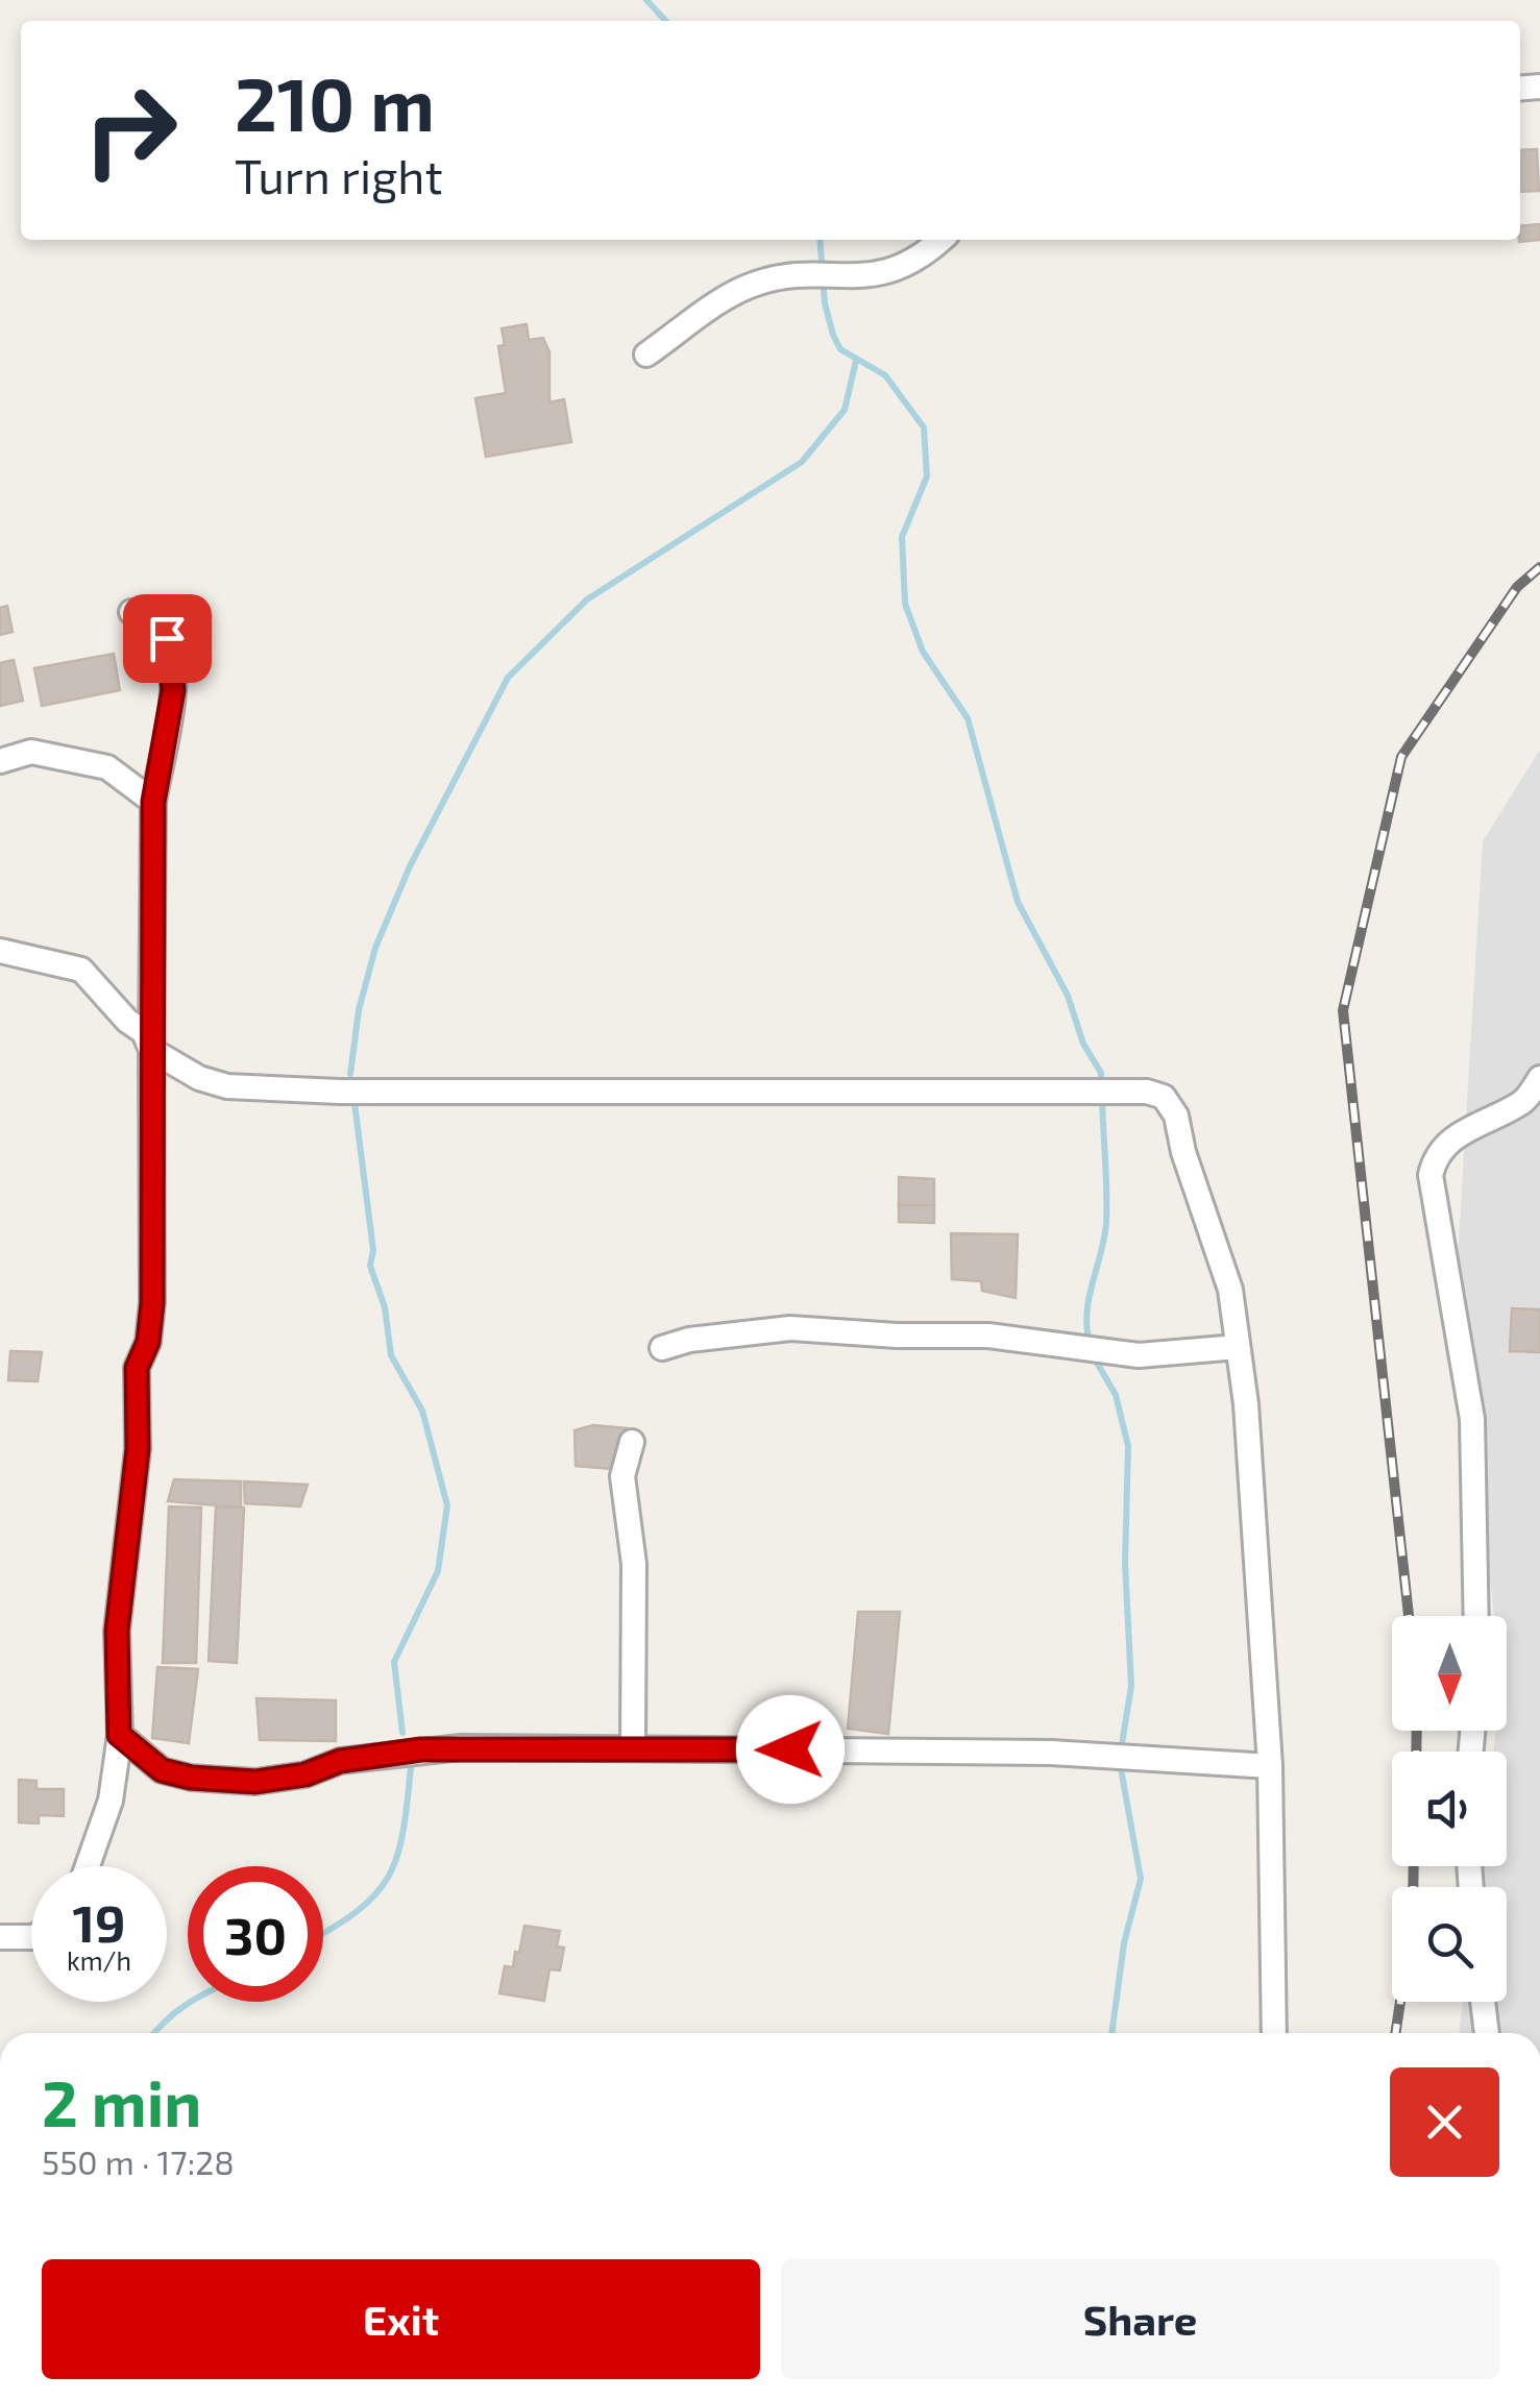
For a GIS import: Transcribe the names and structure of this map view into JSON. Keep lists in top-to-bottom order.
{
  "north": "bottom",
  "page": {
    "turn": ["210 m", "Turn right"],
    "speed": "19 km/h",
    "limit": "30",
    "heading": ["2 min", "550 m · 17:28"],
    "buttons": ["Exit", "Share"]
  }
}
